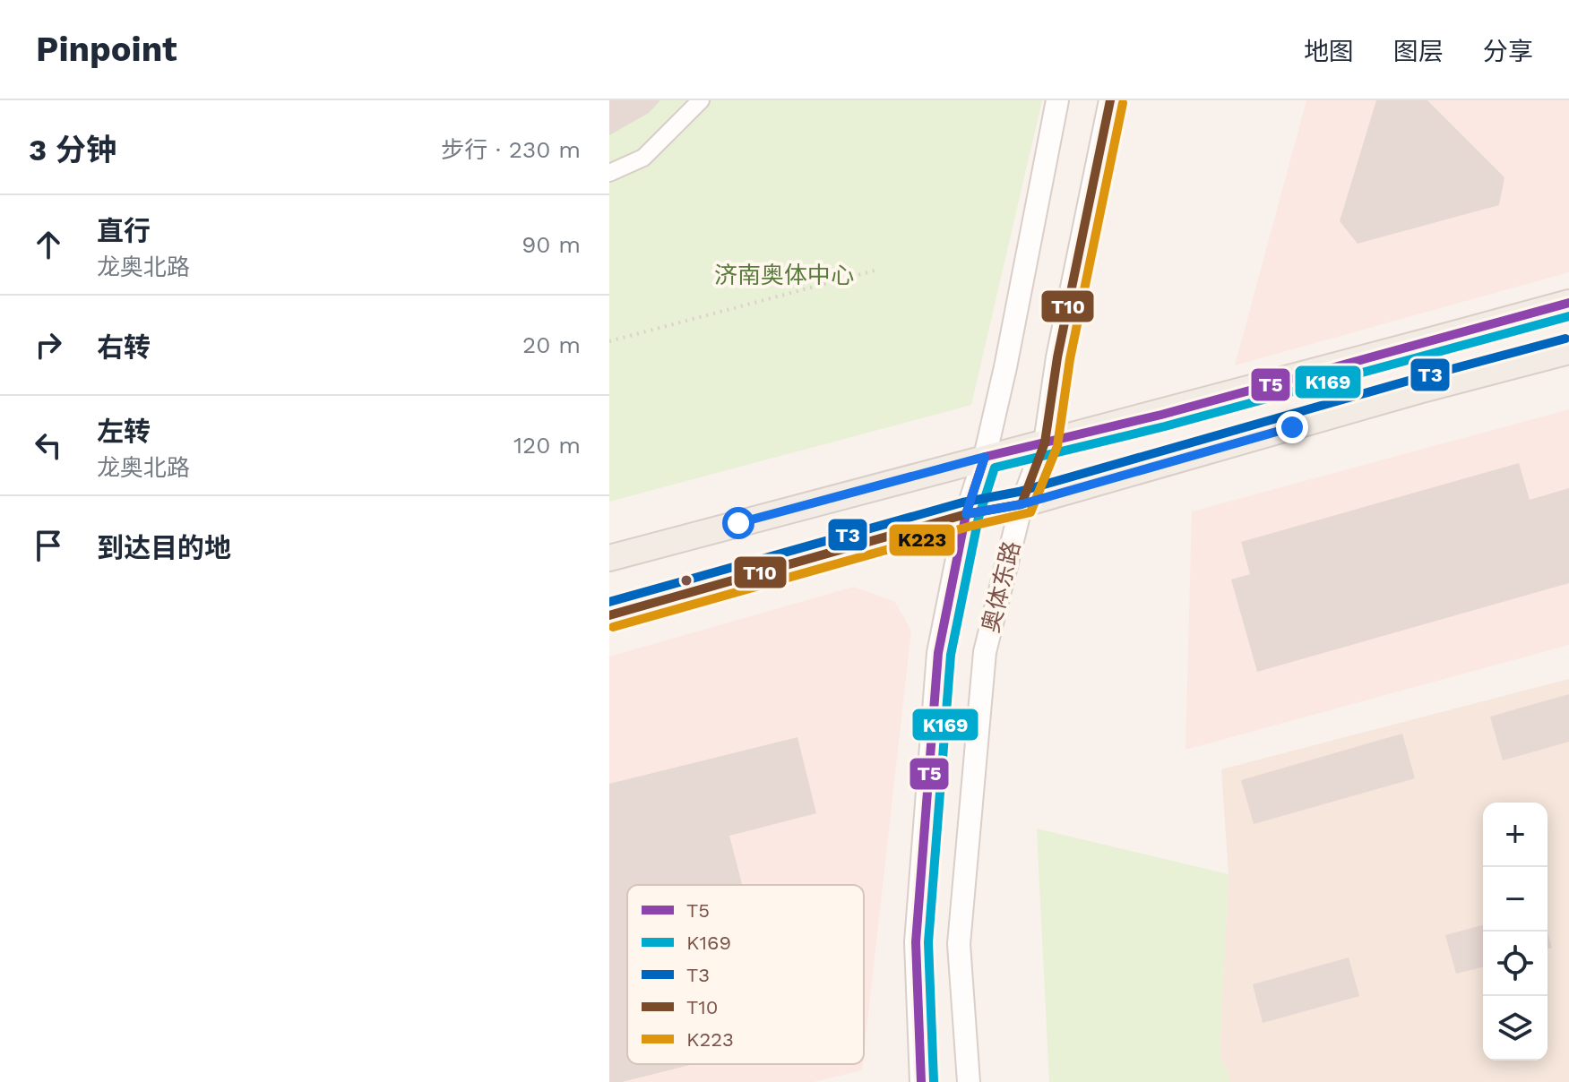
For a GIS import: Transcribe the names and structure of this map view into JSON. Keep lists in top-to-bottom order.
{
  "streets": {
    "main road": ["奥体东路"]
  },
  "parks": ["济南奥体中心"],
  "lines": [
    "transit line T10",
    "transit line K223",
    "transit line T5",
    "transit line K169",
    "transit line T3"
  ],
  "legend": [
    "T5",
    "K169",
    "T3",
    "T10",
    "K223"
  ],
  "page": {
    "header": "Pinpoint",
    "nav": ["地图", "图层", "分享"],
    "heading": ["3 分钟", "步行 · 230 m"],
    "list": [
      ["直行", "龙奥北路", "90 m"],
      ["右转", "20 m"],
      ["左转", "龙奥北路", "120 m"],
      "到达目的地"
    ],
    "map_buttons": ["+", "−"]
  }
}
